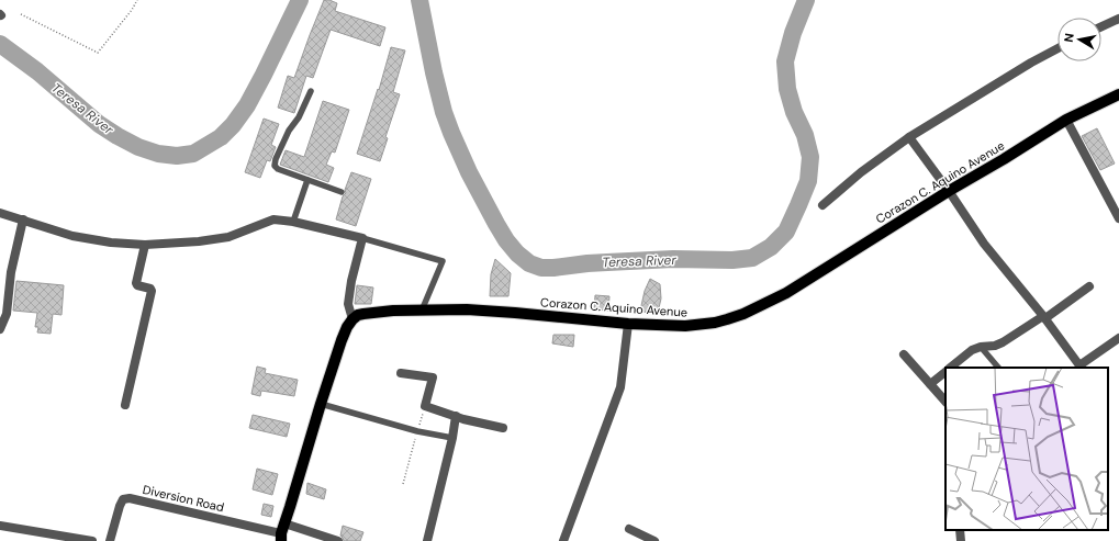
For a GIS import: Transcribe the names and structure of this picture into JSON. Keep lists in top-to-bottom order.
{
  "streets": {
    "main road": ["Corazon C. Aquino Avenue"],
    "street": ["Diversion Road"]
  },
  "water": ["Teresa River"],
  "north": "left"
}
